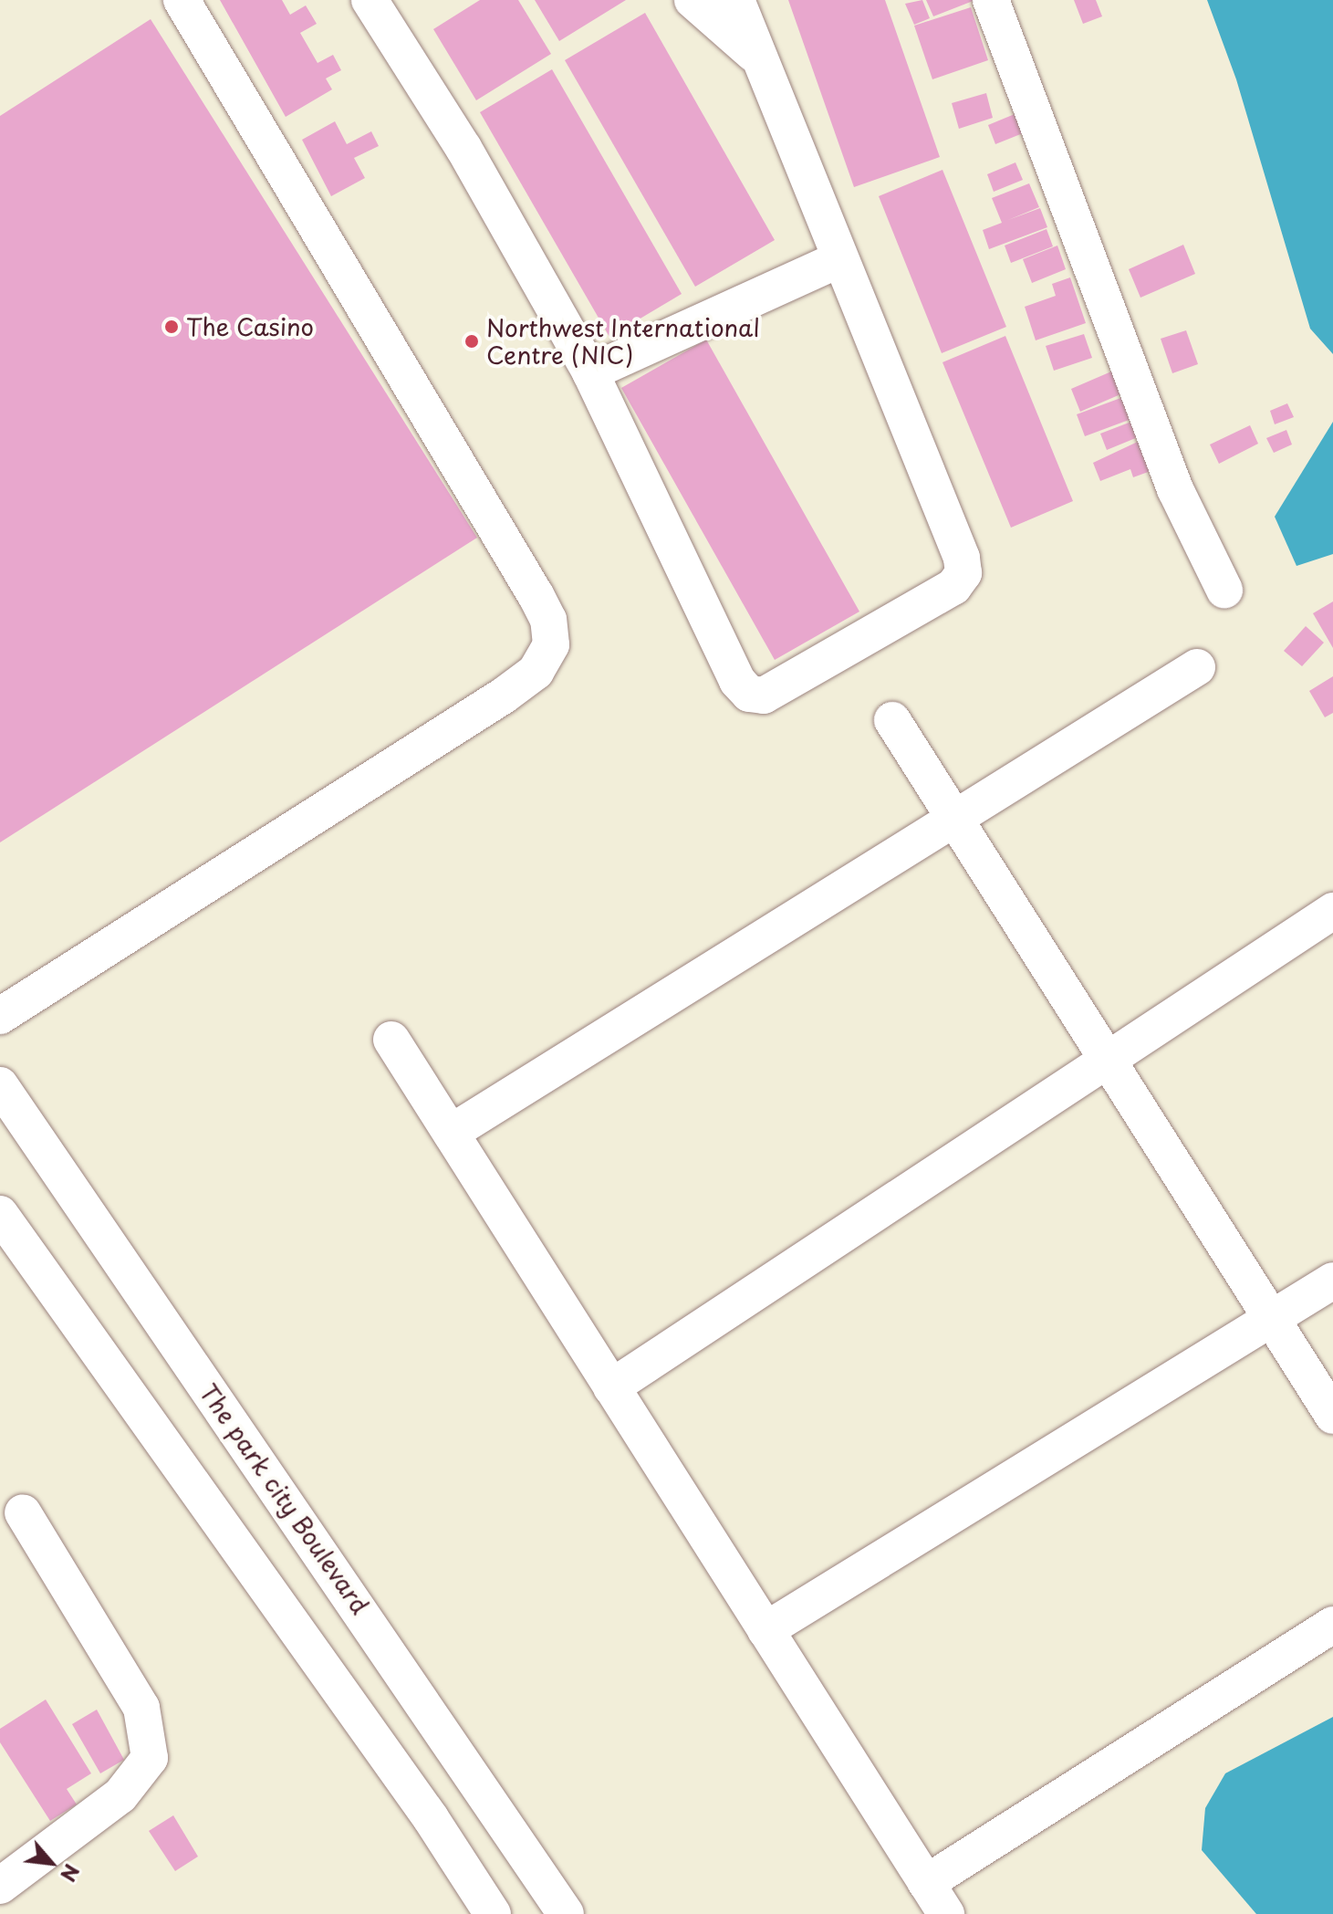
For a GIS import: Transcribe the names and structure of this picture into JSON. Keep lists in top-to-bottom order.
{
  "streets": {
    "street": ["The park city Boulevard"]
  },
  "places": ["The Casino", "Northwest International Centre (NIC)"],
  "north": "bottom right"
}
